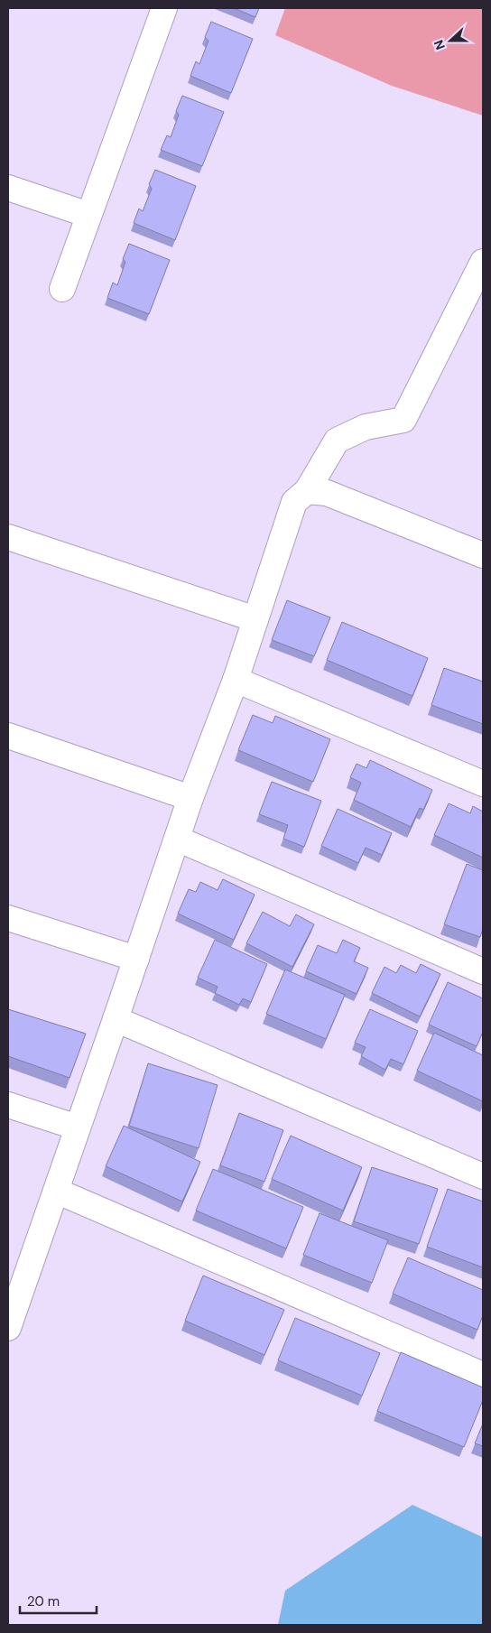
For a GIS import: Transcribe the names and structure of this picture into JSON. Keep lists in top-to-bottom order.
{
  "scale_bar": "20 m",
  "north": "left"
}
